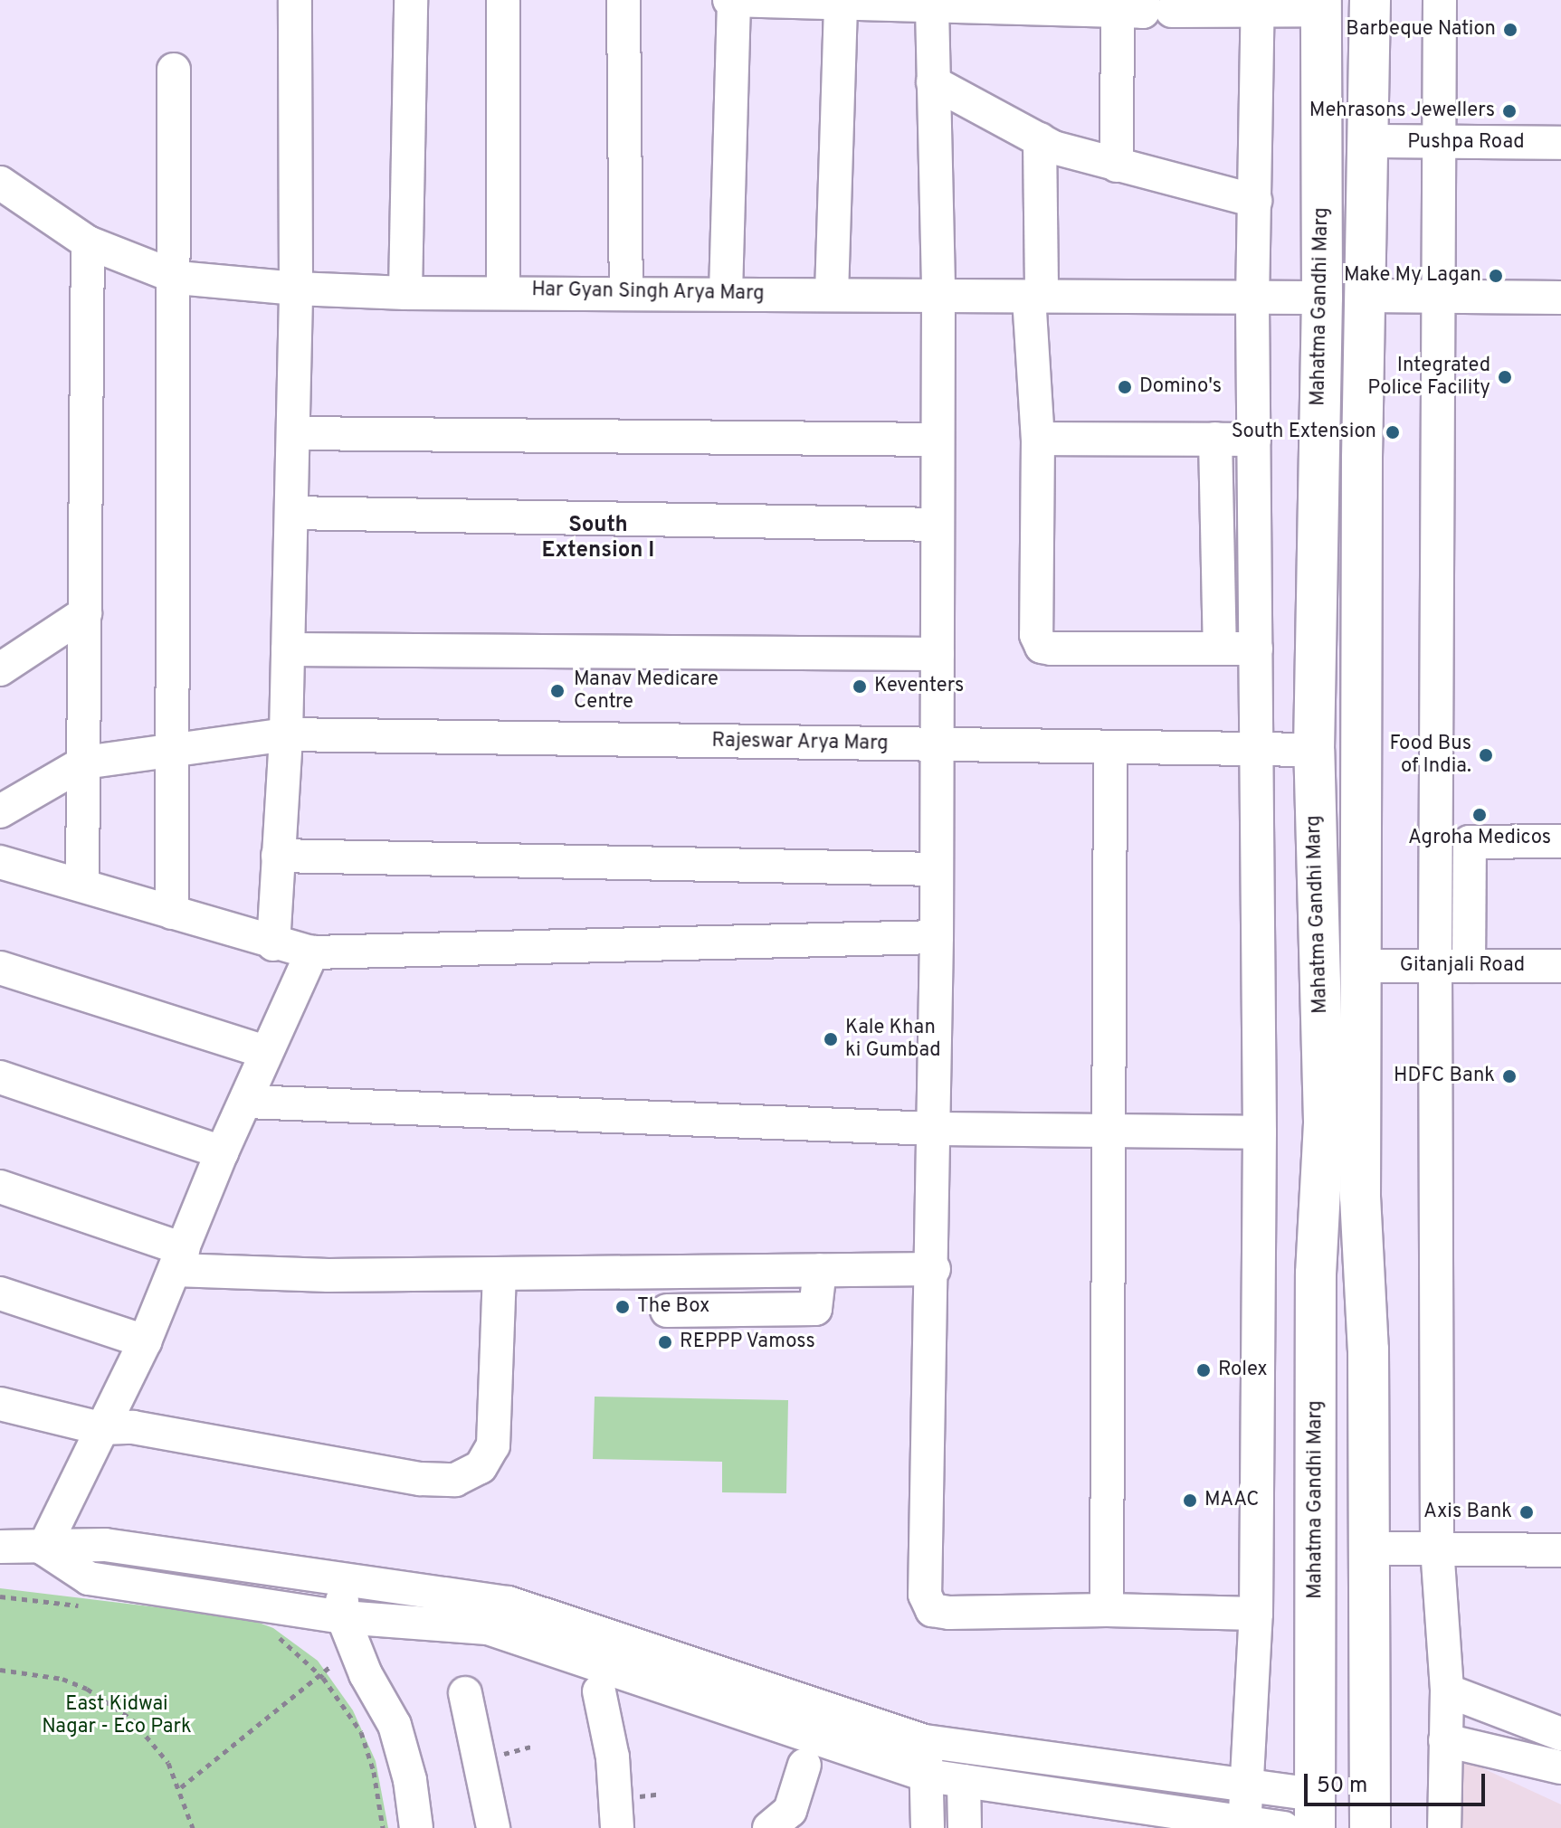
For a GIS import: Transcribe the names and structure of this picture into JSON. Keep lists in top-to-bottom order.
{
  "streets": {
    "main road": ["Mahatma Gandhi Marg"],
    "street": [
      "Pushpa Road",
      "Har Gyan Singh Arya Marg",
      "Rajeswar Arya Marg",
      "Gitanjali Road"
    ]
  },
  "crossings": [
    ["Har Gyan Singh Arya Marg", "Mahatma Gandhi Marg"],
    ["Mahatma Gandhi Marg", "Rajeswar Arya Marg"]
  ],
  "districts": ["South Extension I"],
  "parks": ["East Kidwai Nagar - Eco Park"],
  "places": [
    "Barbeque Nation",
    "Mehrasons Jewellers",
    "Make My Lagan",
    "Integrated Police Facility",
    "Domino's",
    "South Extension",
    "Keventers",
    "Manav Medicare Centre",
    "Food Bus of India.",
    "Agroha Medicos",
    "Kale Khan ki Gumbad",
    "HDFC Bank",
    "The Box",
    "REPPP Vamoss",
    "Rolex",
    "MAAC",
    "Axis Bank"
  ],
  "scale_bar": "50 m"
}
